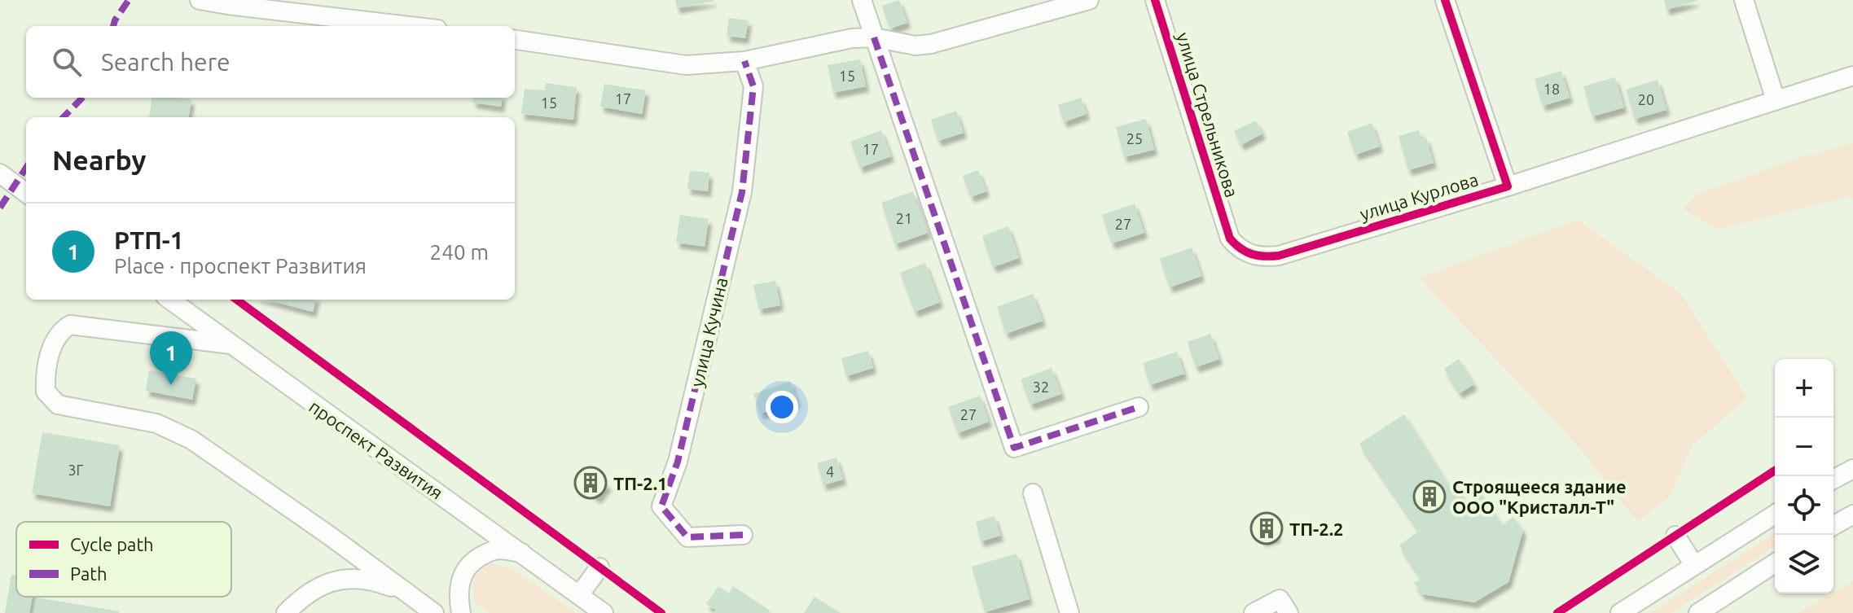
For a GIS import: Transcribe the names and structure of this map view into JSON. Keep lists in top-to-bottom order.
{
  "streets": {
    "street": [
      "улица Стрельникова",
      "улица Курлова",
      "улица Кучина",
      "проспект Развития"
    ]
  },
  "crossings": [
    ["улица Стрельникова", "улица Курлова"]
  ],
  "places": {
    "building": ["ТП-2.1", "Строящееся здание ООО \"Кристалл-Т\"", "ТП-2.2"]
  },
  "house_numbers": [
    "15",
    "18",
    "17",
    "20",
    "15",
    "25",
    "17",
    "21",
    "27",
    "32",
    "27",
    "3Г",
    "4"
  ],
  "legend": ["Cycle path", "Path"],
  "page": {
    "search": "Search here",
    "heading": "Nearby",
    "list": [
      {
        "mark": "1",
        "name": "РТП-1",
        "note": "Place · проспект Развития",
        "value": "240 m"
      }
    ],
    "pins": "1",
    "map_buttons": ["+", "−"]
  }
}
